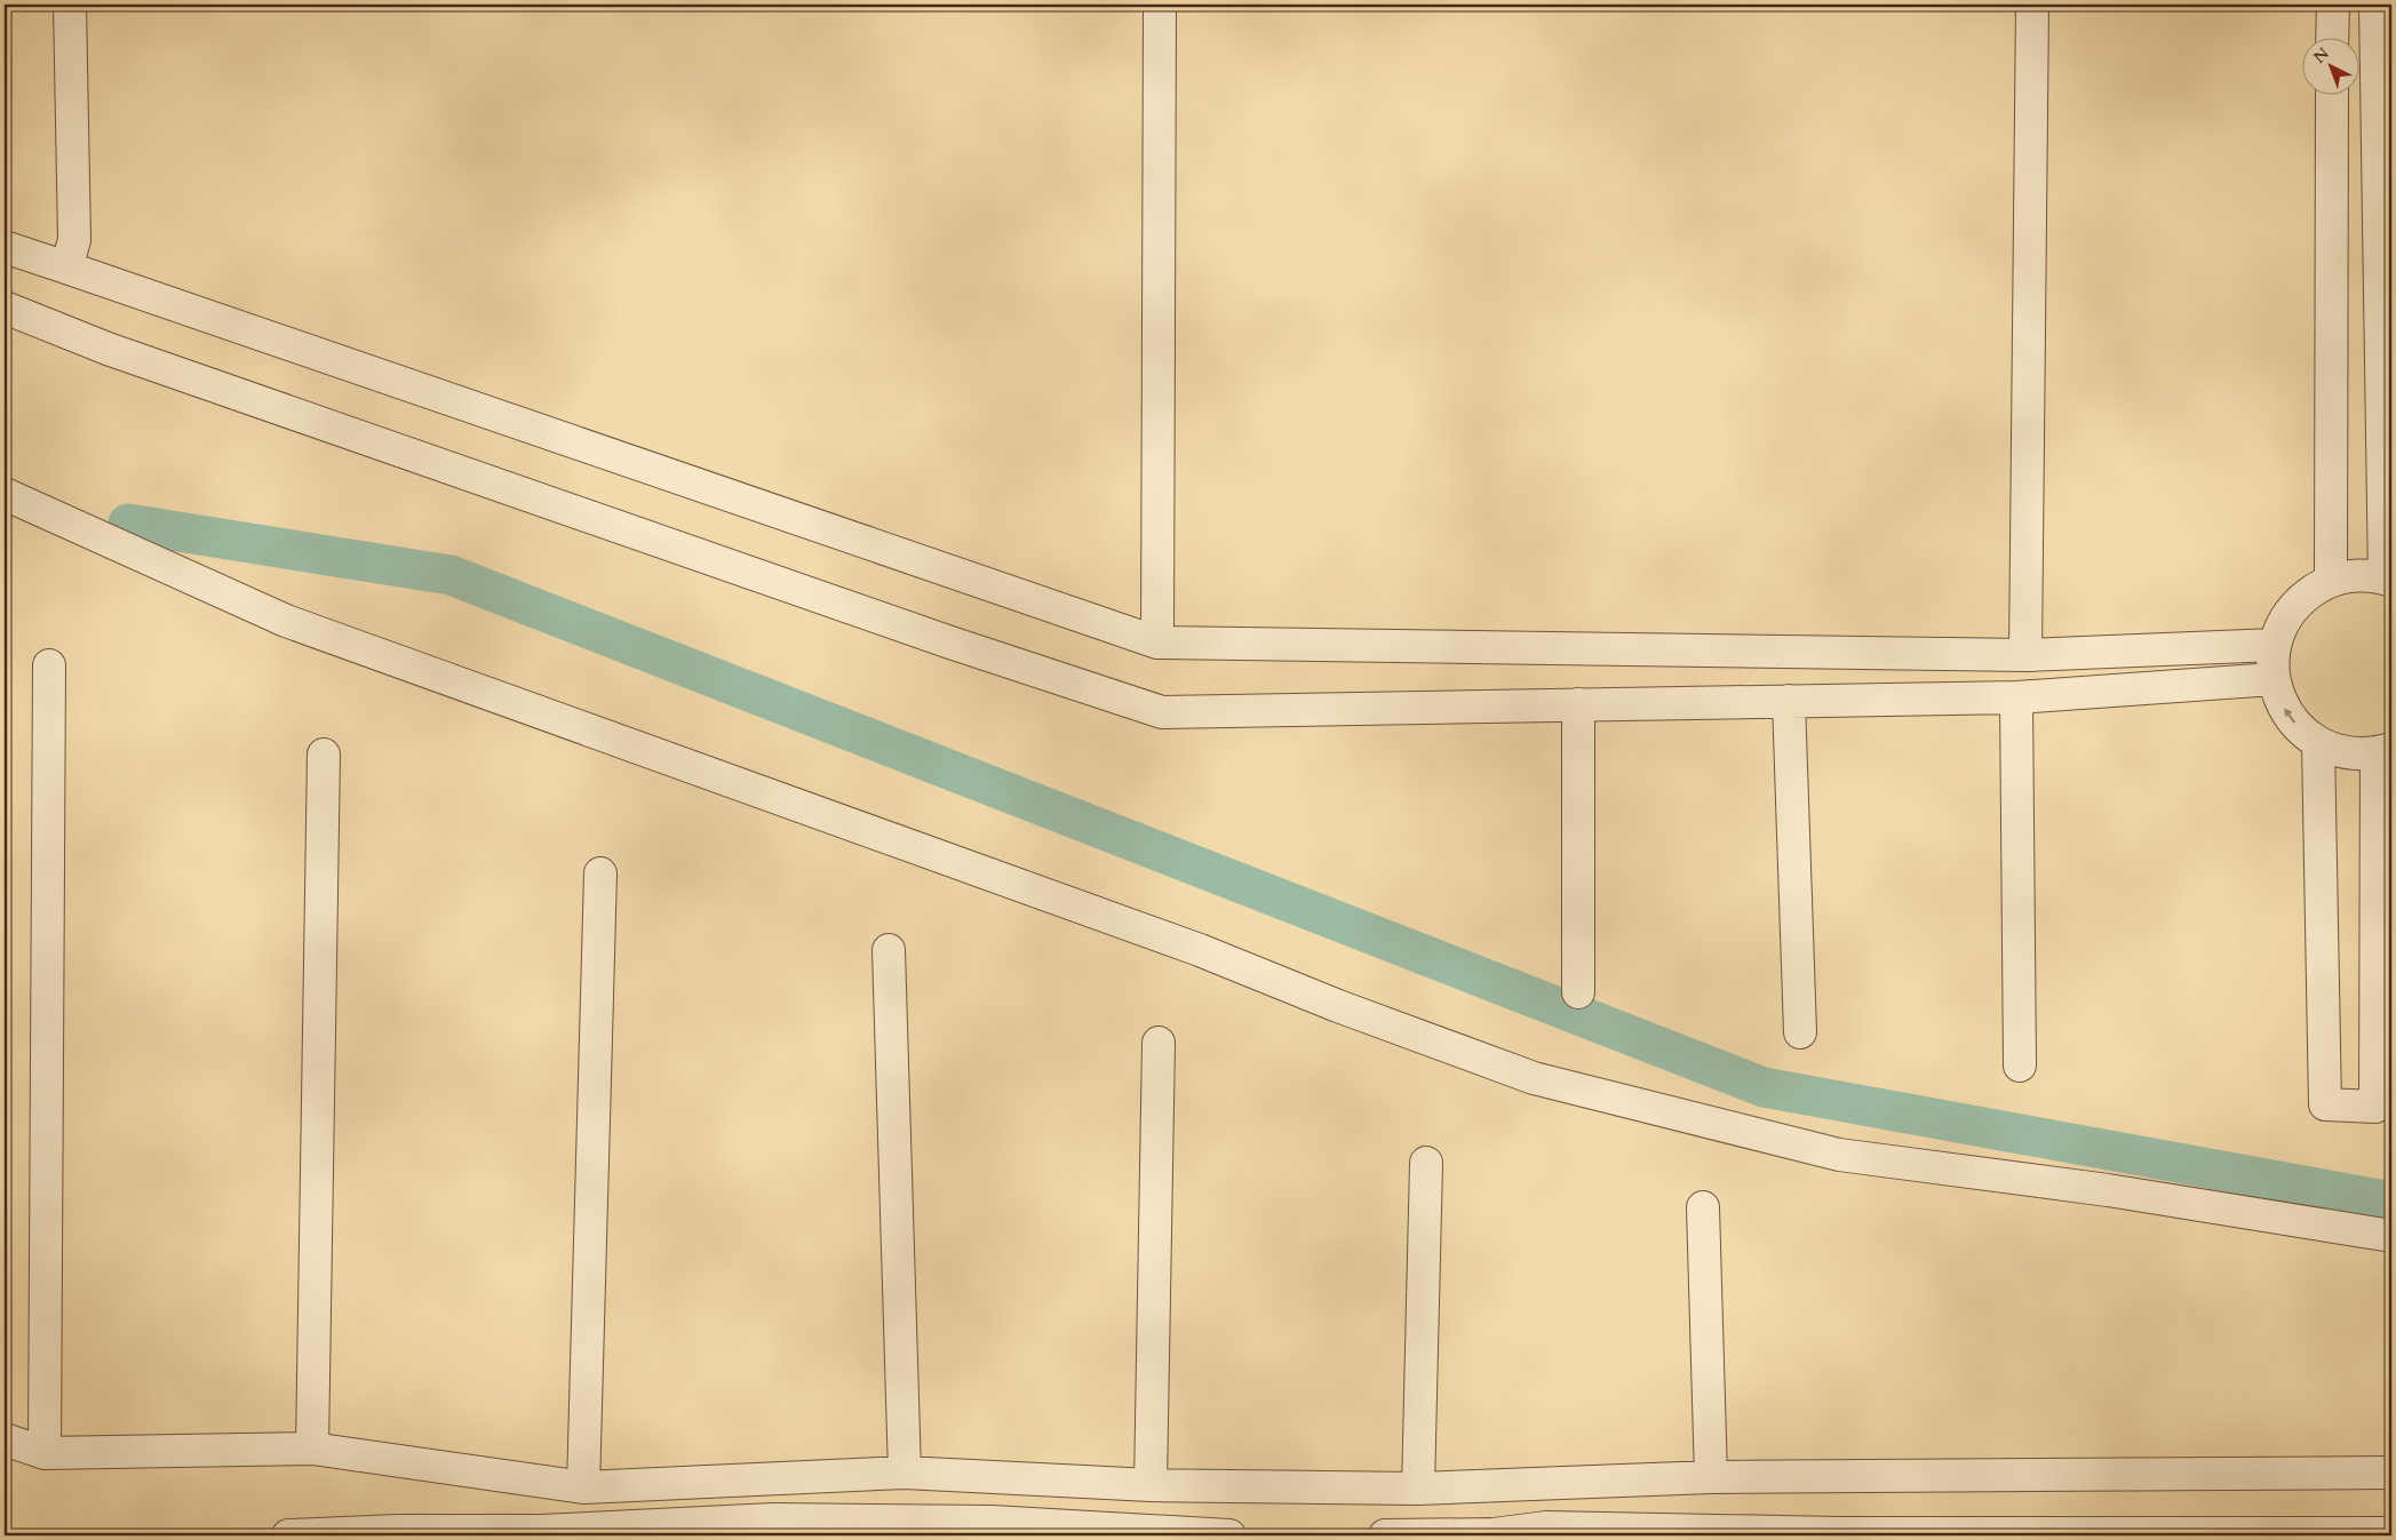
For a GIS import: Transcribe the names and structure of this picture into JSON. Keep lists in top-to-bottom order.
{
  "north": "top left"
}
